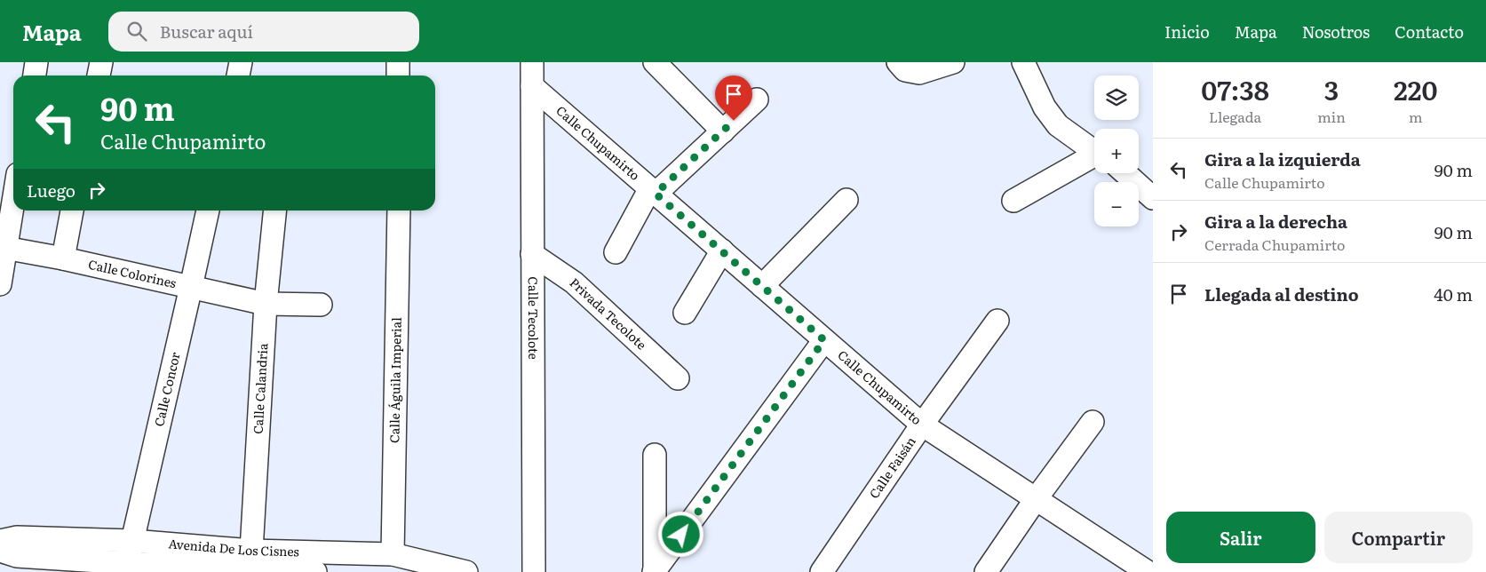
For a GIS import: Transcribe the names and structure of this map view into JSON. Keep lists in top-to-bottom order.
{
  "streets": {
    "street": [
      "Calle Chupamirto",
      "Calle Colorines",
      "Privada Tecolote",
      "Calle Tecolote",
      "Calle Águila Imperial",
      "Calle Concor",
      "Calle Calandria",
      "Calle Faisán",
      "Avenida De Los Cisnes"
    ]
  },
  "crossings": [
    ["Calle Chupamirto", "Calle Tecolote"],
    ["Calle Chupamirto", "Calle Faisán"],
    ["Calle Colorines", "Calle Concor"],
    ["Calle Colorines", "Calle Calandria"],
    ["Privada Tecolote", "Calle Tecolote"],
    ["Calle Águila Imperial", "Avenida De Los Cisnes"],
    ["Calle Concor", "Avenida De Los Cisnes"],
    ["Calle Calandria", "Avenida De Los Cisnes"]
  ],
  "page": {
    "header": "Mapa",
    "search": "Buscar aquí",
    "nav": [
      "Inicio",
      "Mapa",
      "Nosotros",
      "Contacto"
    ],
    "eta": [
      "07:38",
      "Llegada",
      "3",
      "min",
      "220",
      "m"
    ],
    "map_buttons": ["+", "−"],
    "turn": ["90 m", "Calle Chupamirto"],
    "list": [
      {
        "name": "Gira a la izquierda",
        "note": "Calle Chupamirto",
        "value": "90 m"
      },
      {
        "name": "Gira a la derecha",
        "note": "Cerrada Chupamirto",
        "value": "90 m"
      },
      {
        "name": "Llegada al destino",
        "value": "40 m"
      }
    ],
    "then": "Luego",
    "buttons": ["Salir", "Compartir"]
  }
}
